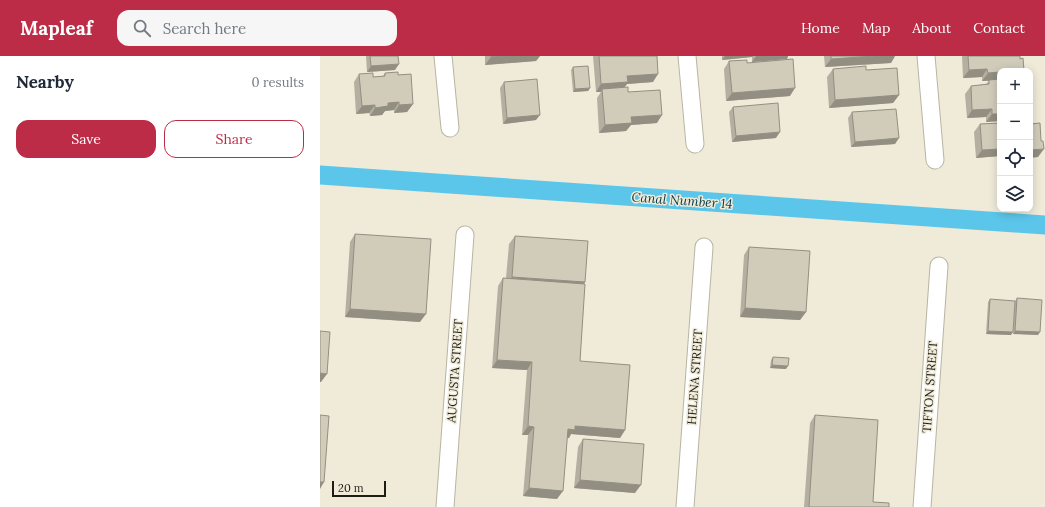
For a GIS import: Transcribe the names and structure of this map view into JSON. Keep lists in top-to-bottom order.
{
  "streets": {
    "street": ["AUGUSTA STREET", "HELENA STREET", "TIFTON STREET"]
  },
  "water": ["Canal Number 14"],
  "scale_bar": "20 m",
  "page": {
    "header": "Mapleaf",
    "search": "Search here",
    "nav": [
      "Home",
      "Map",
      "About",
      "Contact"
    ],
    "heading": ["Nearby", "0 results"],
    "map_buttons": ["+", "−"],
    "buttons": ["Save", "Share"],
    "scale": "20 m"
  }
}
